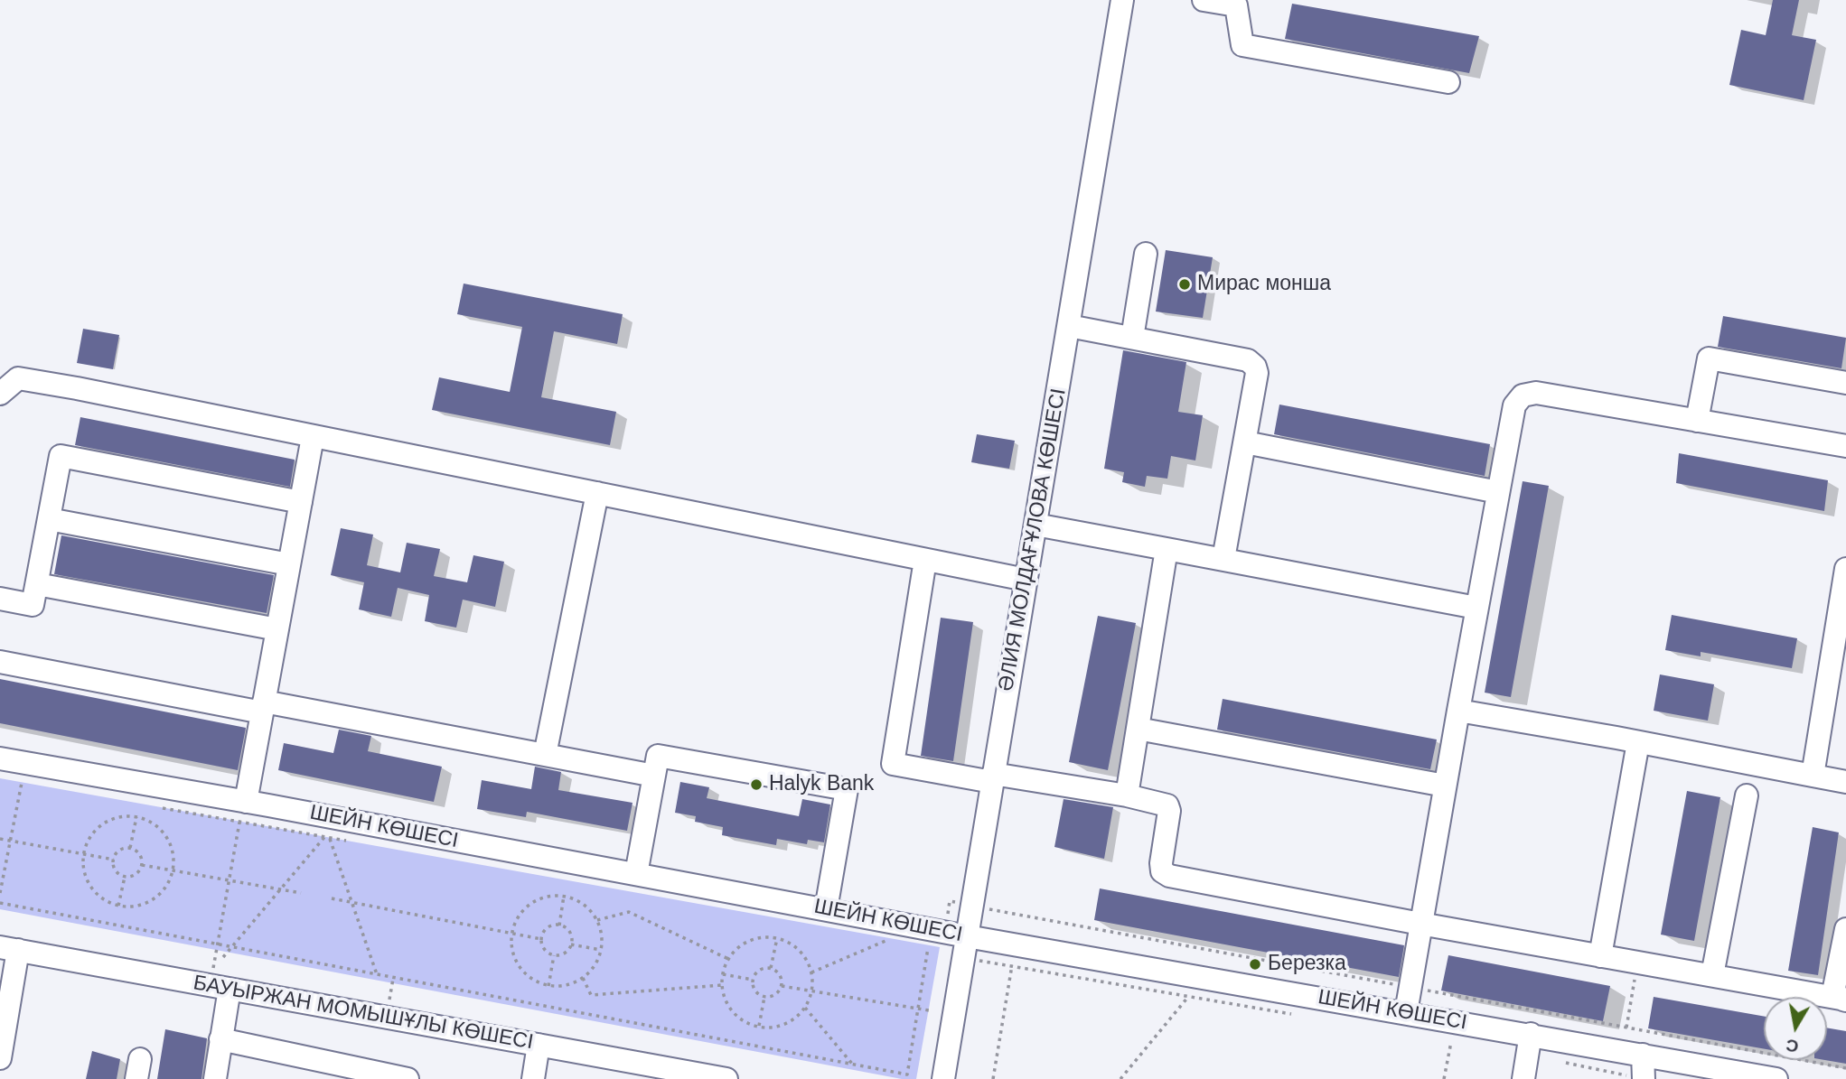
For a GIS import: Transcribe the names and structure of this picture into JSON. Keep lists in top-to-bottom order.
{
  "streets": {
    "street": ["ӘЛИЯ МОЛДАҒҰЛОВА КӨШЕСІ", "ШЕЙН КӨШЕСІ", "БАУЫРЖАН МОМЫШҰЛЫ КӨШЕСІ"]
  },
  "crossings": [
    ["ӘЛИЯ МОЛДАҒҰЛОВА КӨШЕСІ", "ШЕЙН КӨШЕСІ"]
  ],
  "places": ["Мирас монша", "Halyk Bank", "Березка"],
  "north": "bottom"
}
